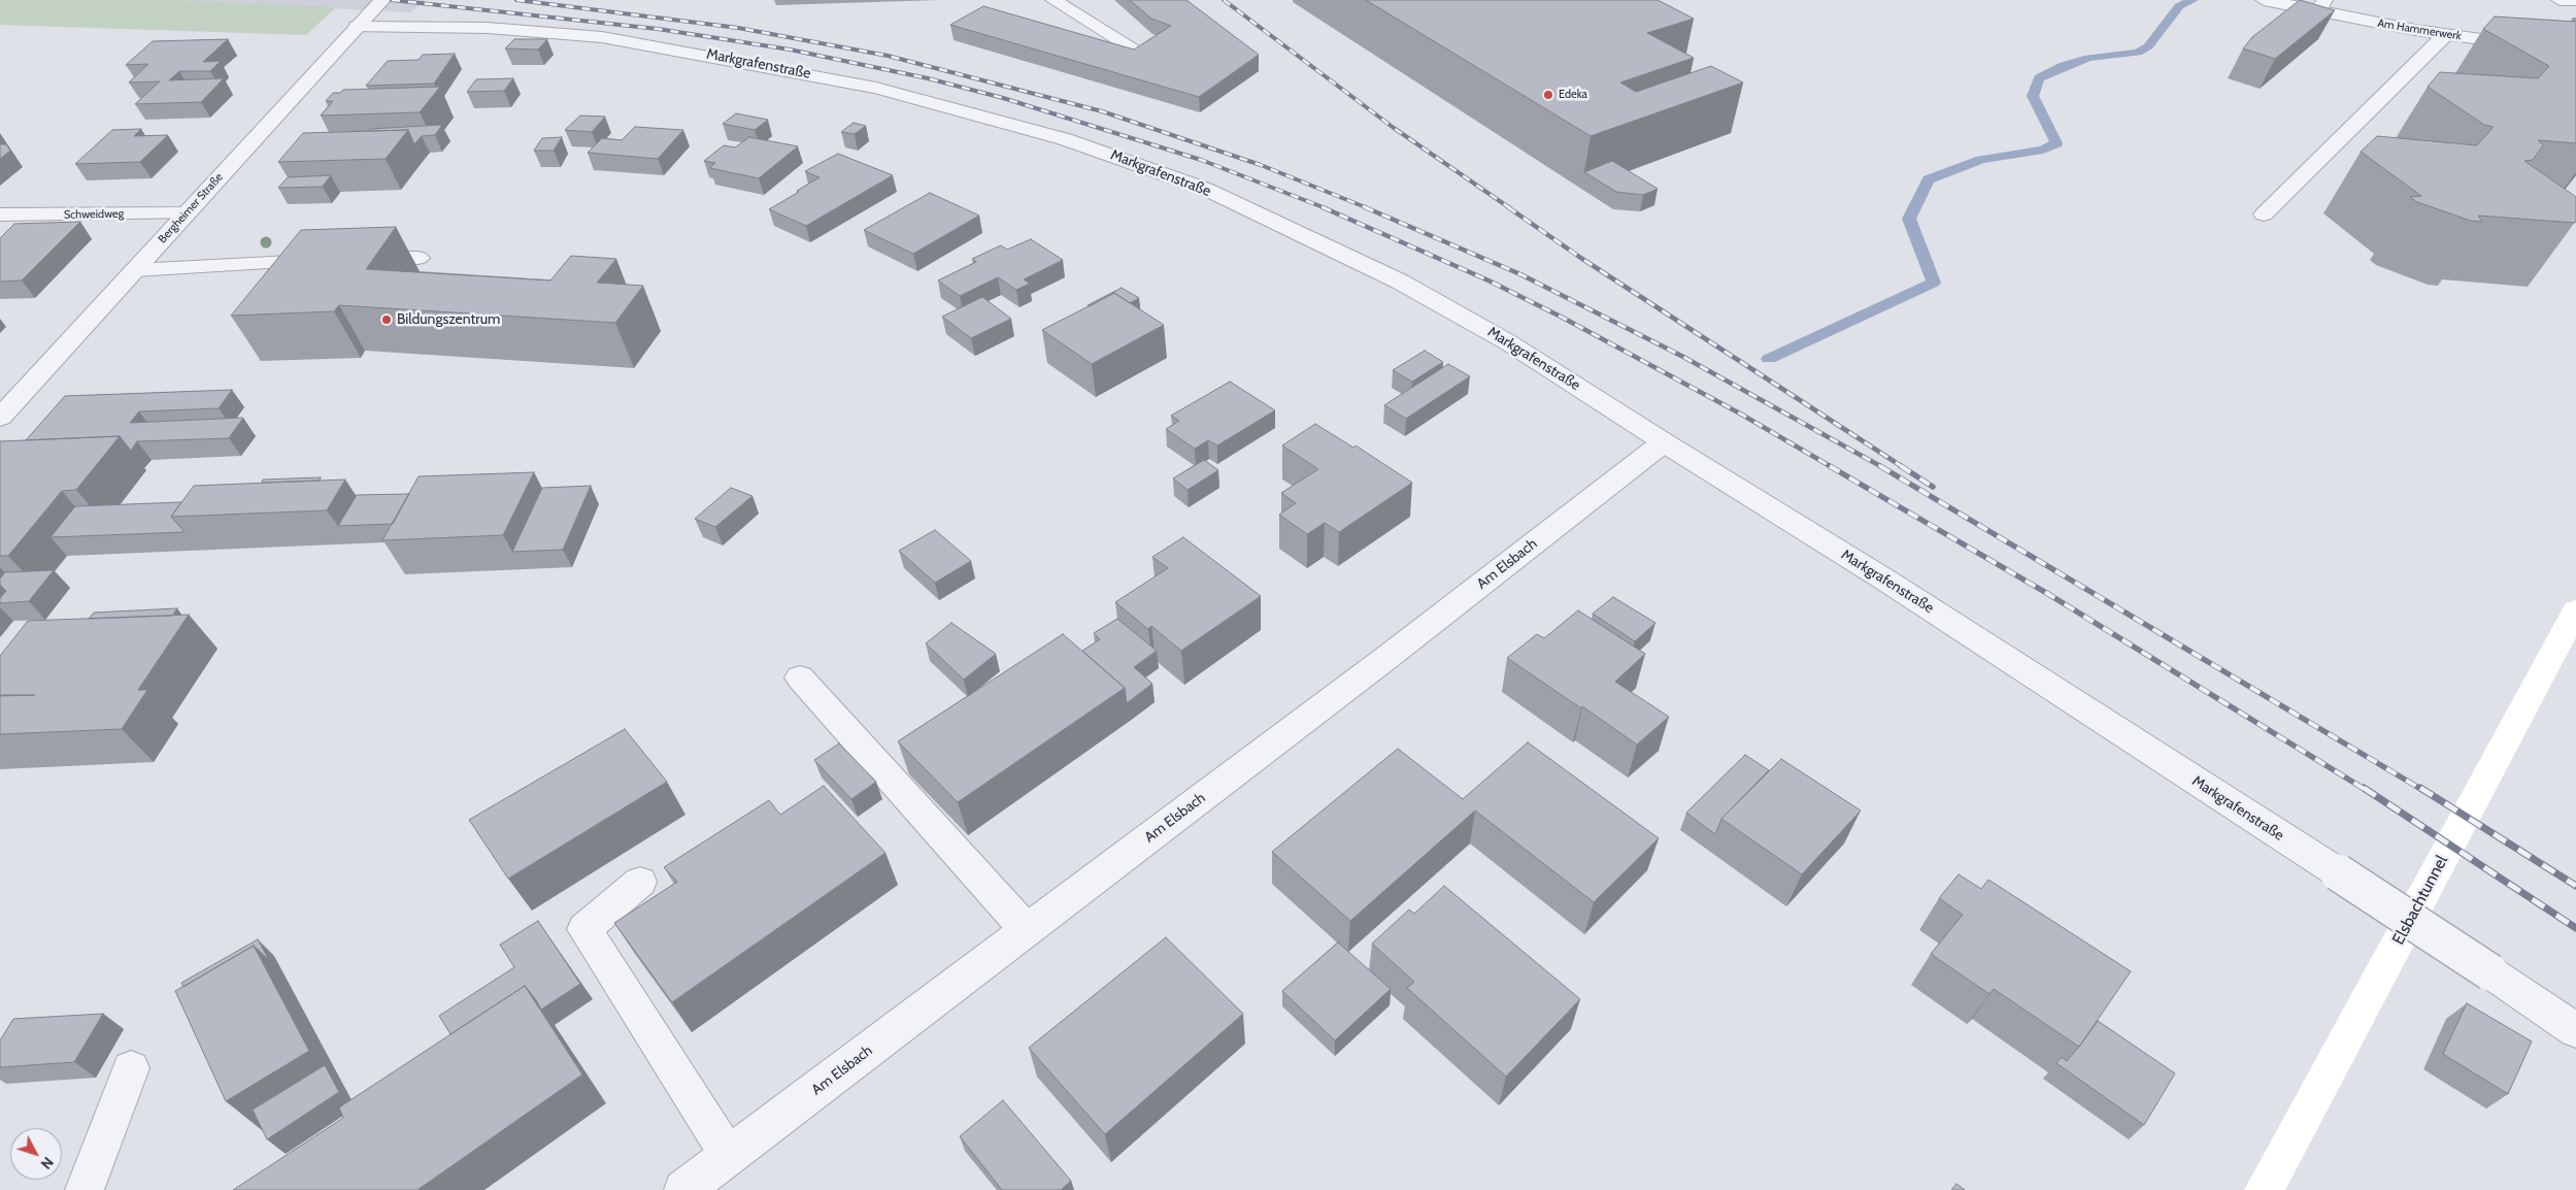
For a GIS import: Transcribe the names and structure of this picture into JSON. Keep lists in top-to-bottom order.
{
  "streets": {
    "main road": ["Elsbachtunnel"],
    "street": [
      "Am Hammerwerk",
      "Markgrafenstraße",
      "Bergheimer Straße",
      "Schweidweg",
      "Am Elsbach"
    ]
  },
  "crossings": [
    ["Markgrafenstraße", "Bergheimer Straße"],
    ["Markgrafenstraße", "Am Elsbach"],
    ["Bergheimer Straße", "Schweidweg"]
  ],
  "places": ["Edeka", "Bildungszentrum"],
  "north": "bottom right"
}
